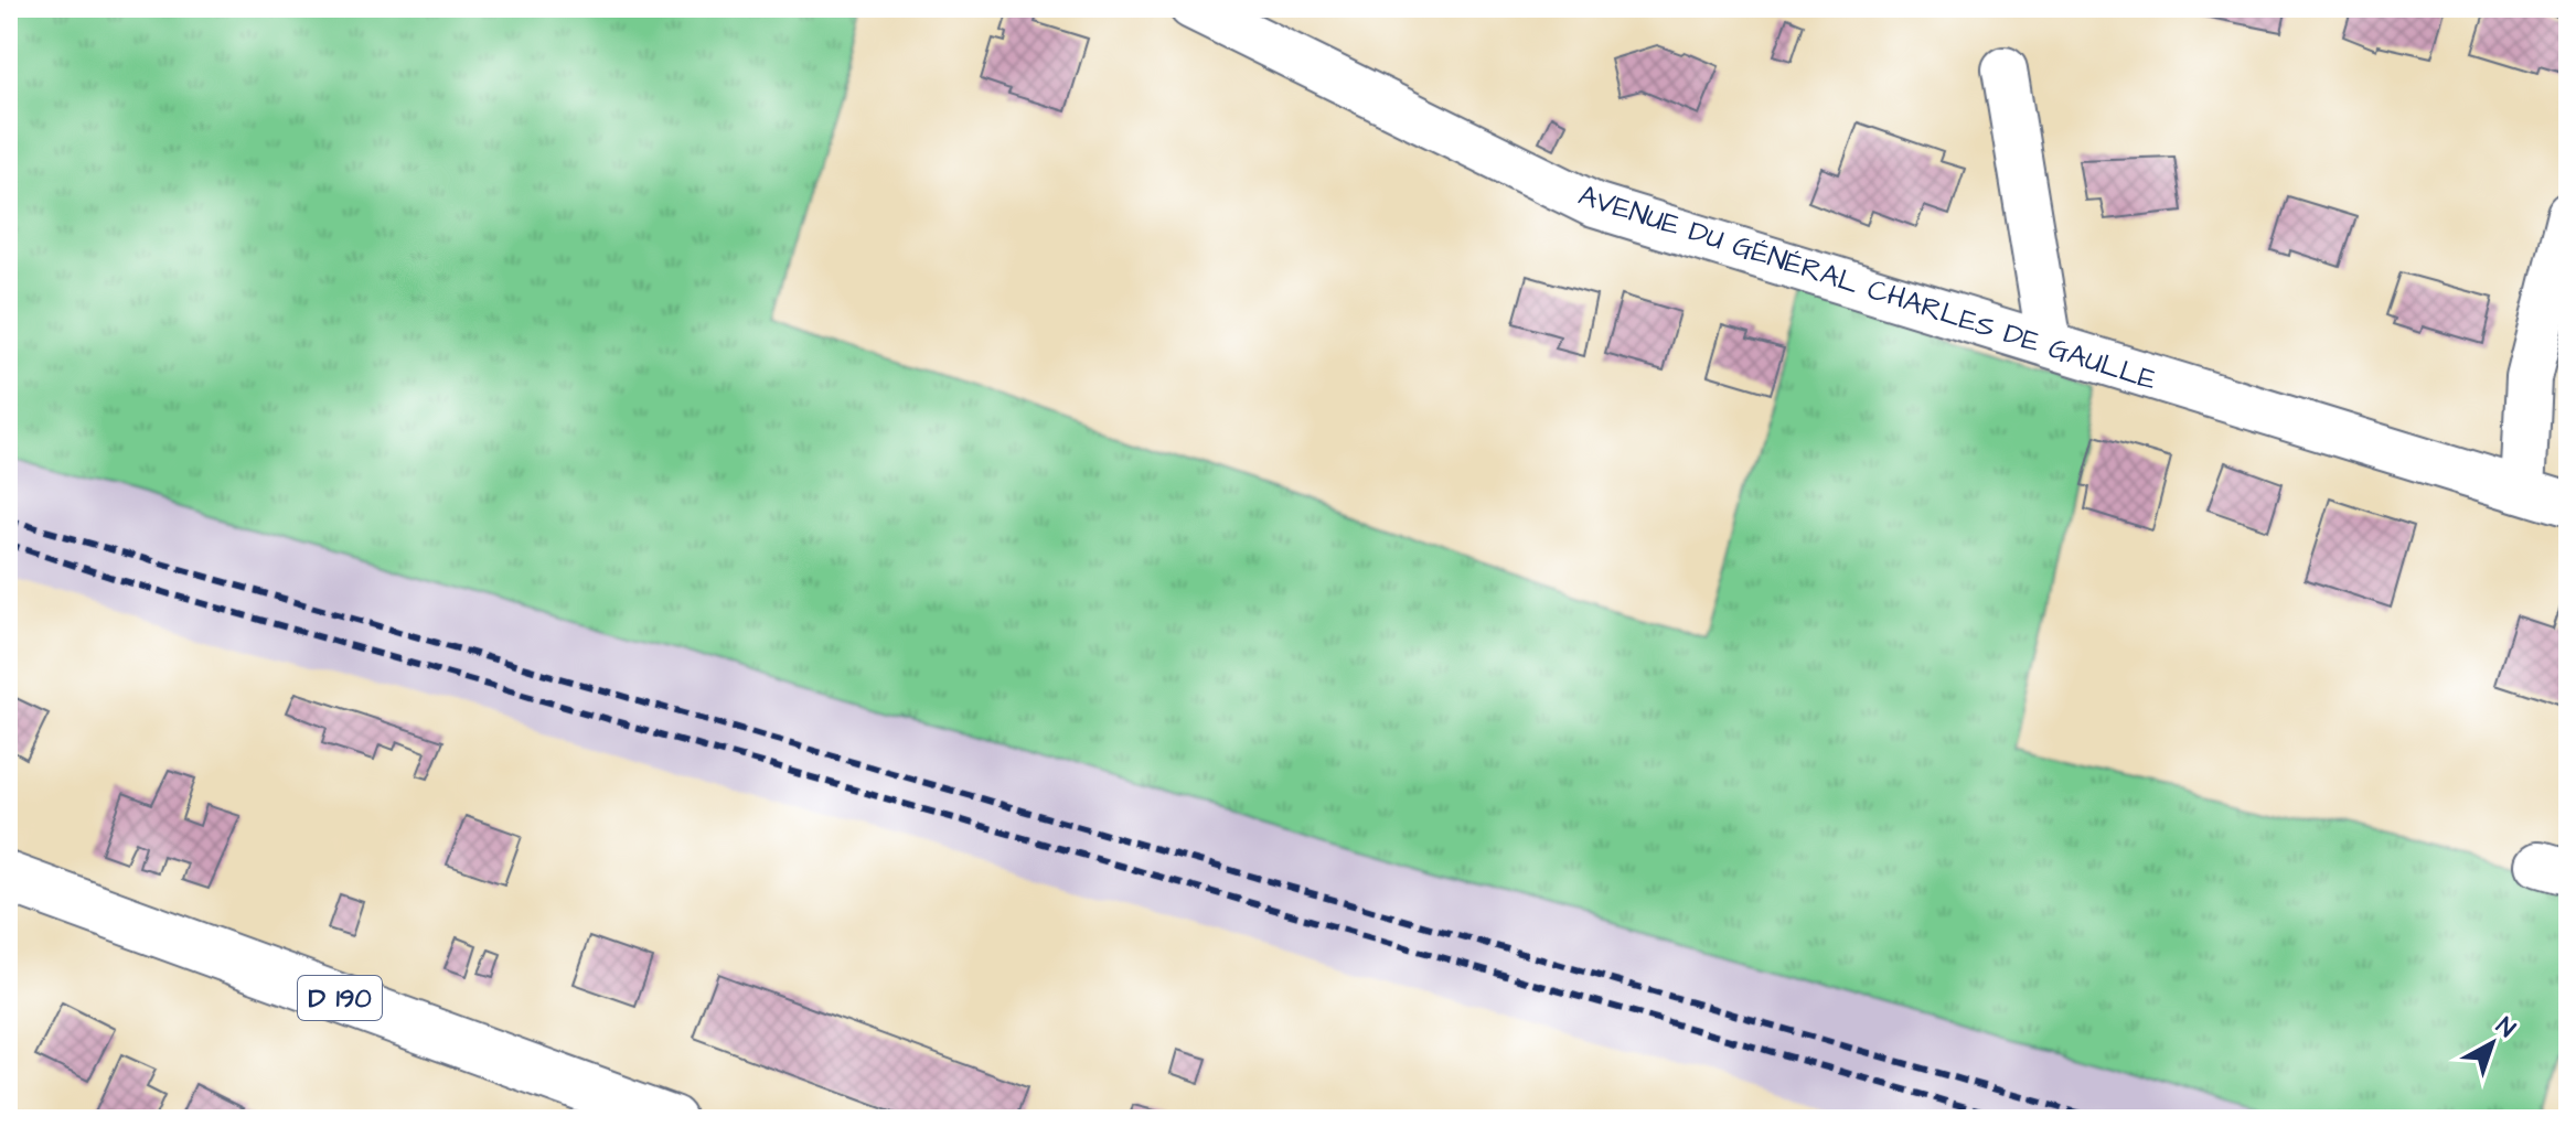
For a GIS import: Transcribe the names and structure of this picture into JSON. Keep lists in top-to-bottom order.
{
  "streets": {
    "main road": ["D 190"],
    "street": ["AVENUE DU GÉNÉRAL CHARLES DE GAULLE"]
  },
  "north": "top right"
}
